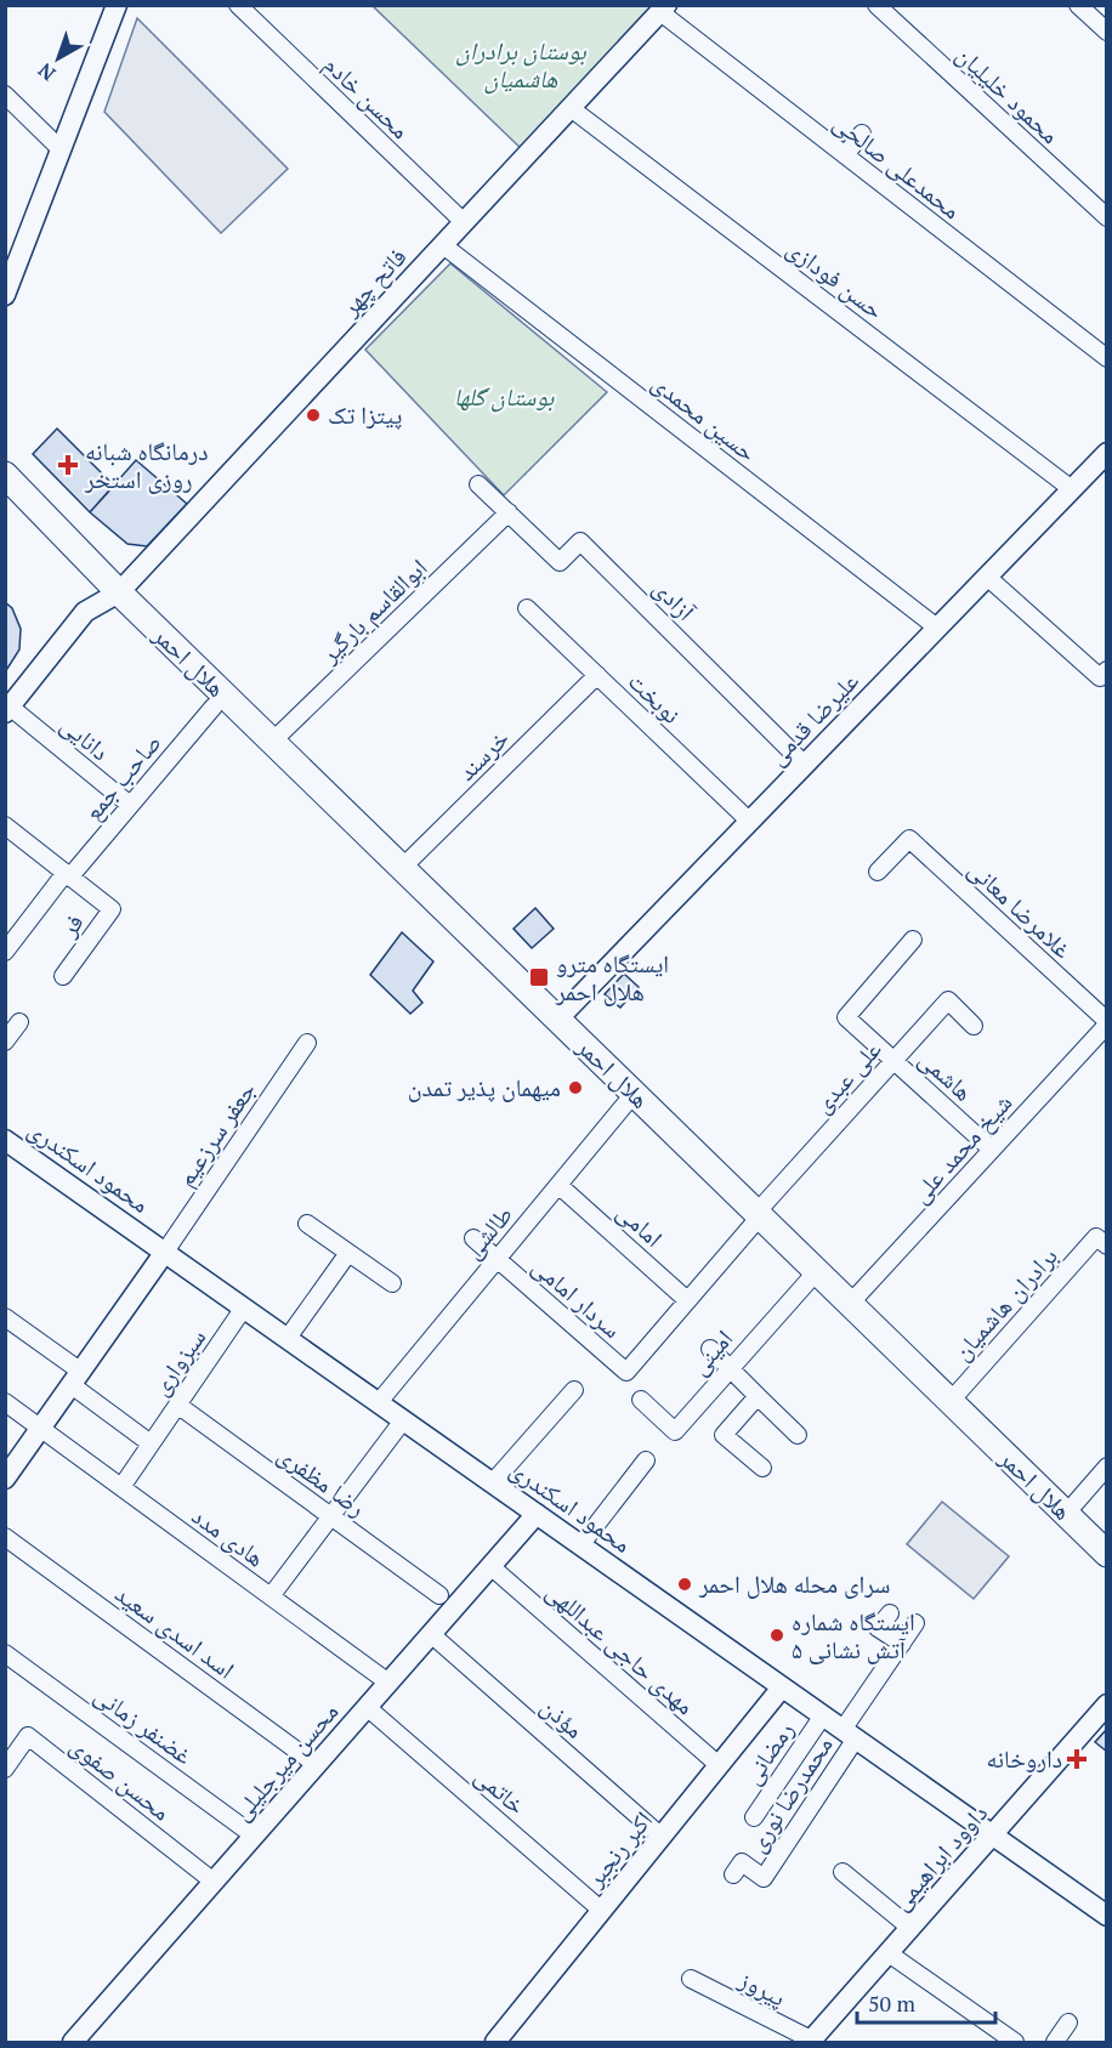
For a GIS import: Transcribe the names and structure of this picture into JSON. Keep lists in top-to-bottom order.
{
  "streets": {
    "main road": ["هلال احمر"],
    "street": [
      "محمود خلیلیان",
      "محسن خادم",
      "محمدعلی صالحی",
      "حسن فودازی",
      "فاتح چهر",
      "حسین محمدی",
      "آزادی",
      "ابوالقاسم بارگیر",
      "نوبخت",
      "علیرضا قدمی",
      "دانایی",
      "خرسند",
      "صاحب جمع",
      "غلامرضا معانی",
      "فر",
      "هاشمی",
      "علی عبدی",
      "جعفر سرزعیم",
      "شیخ محمد علی",
      "محمود اسکندری",
      "امامی",
      "طالشی",
      "سردار امامی",
      "برادران هاشمیان",
      "امینی",
      "سبزواری",
      "رضا مظفری",
      "هادی مدد",
      "اسد اسدی سعید",
      "مهدی حاجی عبداللهی",
      "مؤذن",
      "غضنفر زمانی",
      "رمضانی",
      "محسن میرجلیلی",
      "محسن صفوی",
      "خاتمی",
      "محمدرضا نوری",
      "اکبر رنجبر",
      "داوود ابراهیمی",
      "پیروز"
    ]
  },
  "crossings": [
    ["محسن خادم", "فاتح چهر"],
    ["محمدعلی صالحی", "فاتح چهر"],
    ["حسن فودازی", "فاتح چهر"],
    ["حسن فودازی", "علیرضا قدمی"],
    ["فاتح چهر", "حسین محمدی"],
    ["فاتح چهر", "هلال احمر"],
    ["فاتح چهر", "دانایی"],
    ["حسین محمدی", "علیرضا قدمی"],
    ["آزادی", "ابوالقاسم بارگیر"],
    ["آزادی", "علیرضا قدمی"],
    ["ابوالقاسم بارگیر", "هلال احمر"],
    ["هلال احمر", "علیرضا قدمی"],
    ["هلال احمر", "خرسند"],
    ["هلال احمر", "علی عبدی"],
    ["هلال احمر", "شیخ محمد علی"],
    ["هلال احمر", "طالشی"],
    ["هلال احمر", "برادران هاشمیان"],
    ["هلال احمر", "امینی"],
    ["نوبخت", "علیرضا قدمی"],
    ["نوبخت", "خرسند"],
    ["دانایی", "صاحب جمع"],
    ["صاحب جمع", "فر"],
    ["غلامرضا معانی", "شیخ محمد علی"],
    ["هاشمی", "علی عبدی"],
    ["هاشمی", "شیخ محمد علی"],
    ["جعفر سرزعیم", "محمود اسکندری"],
    ["محمود اسکندری", "طالشی"],
    ["محمود اسکندری", "سبزواری"],
    ["محمود اسکندری", "رمضانی"],
    ["محمود اسکندری", "محسن میرجلیلی"],
    ["محمود اسکندری", "محمدرضا نوری"],
    ["محمود اسکندری", "اکبر رنجبر"],
    ["محمود اسکندری", "داوود ابراهیمی"],
    ["امامی", "طالشی"],
    ["امامی", "سردار امامی"],
    ["طالشی", "سردار امامی"],
    ["سبزواری", "رضا مظفری"],
    ["سبزواری", "هادی مدد"],
    ["هادی مدد", "محسن میرجلیلی"],
    ["اسد اسدی سعید", "محسن میرجلیلی"],
    ["مهدی حاجی عبداللهی", "محسن میرجلیلی"],
    ["مهدی حاجی عبداللهی", "اکبر رنجبر"],
    ["مؤذن", "محسن میرجلیلی"],
    ["مؤذن", "اکبر رنجبر"],
    ["غضنفر زمانی", "محسن میرجلیلی"],
    ["محسن میرجلیلی", "محسن صفوی"],
    ["محسن میرجلیلی", "خاتمی"],
    ["خاتمی", "اکبر رنجبر"],
    ["داوود ابراهیمی", "پیروز"]
  ],
  "parks": ["بوستان برادران هاشمیان", "بوستان گلها"],
  "places": {
    "other": [
      "پیتزا تک",
      "میهمان پذیر تمدن",
      "سرای محله هلال احمر",
      "ایستگاه شماره ۵ آتش نشانی"
    ],
    "health": ["درمانگاه شبانه روزی استخر", "داروخانه"],
    "transit": ["ایستگاه مترو هلال احمر"]
  },
  "scale_bar": "50 m",
  "north": "bottom left"
}
